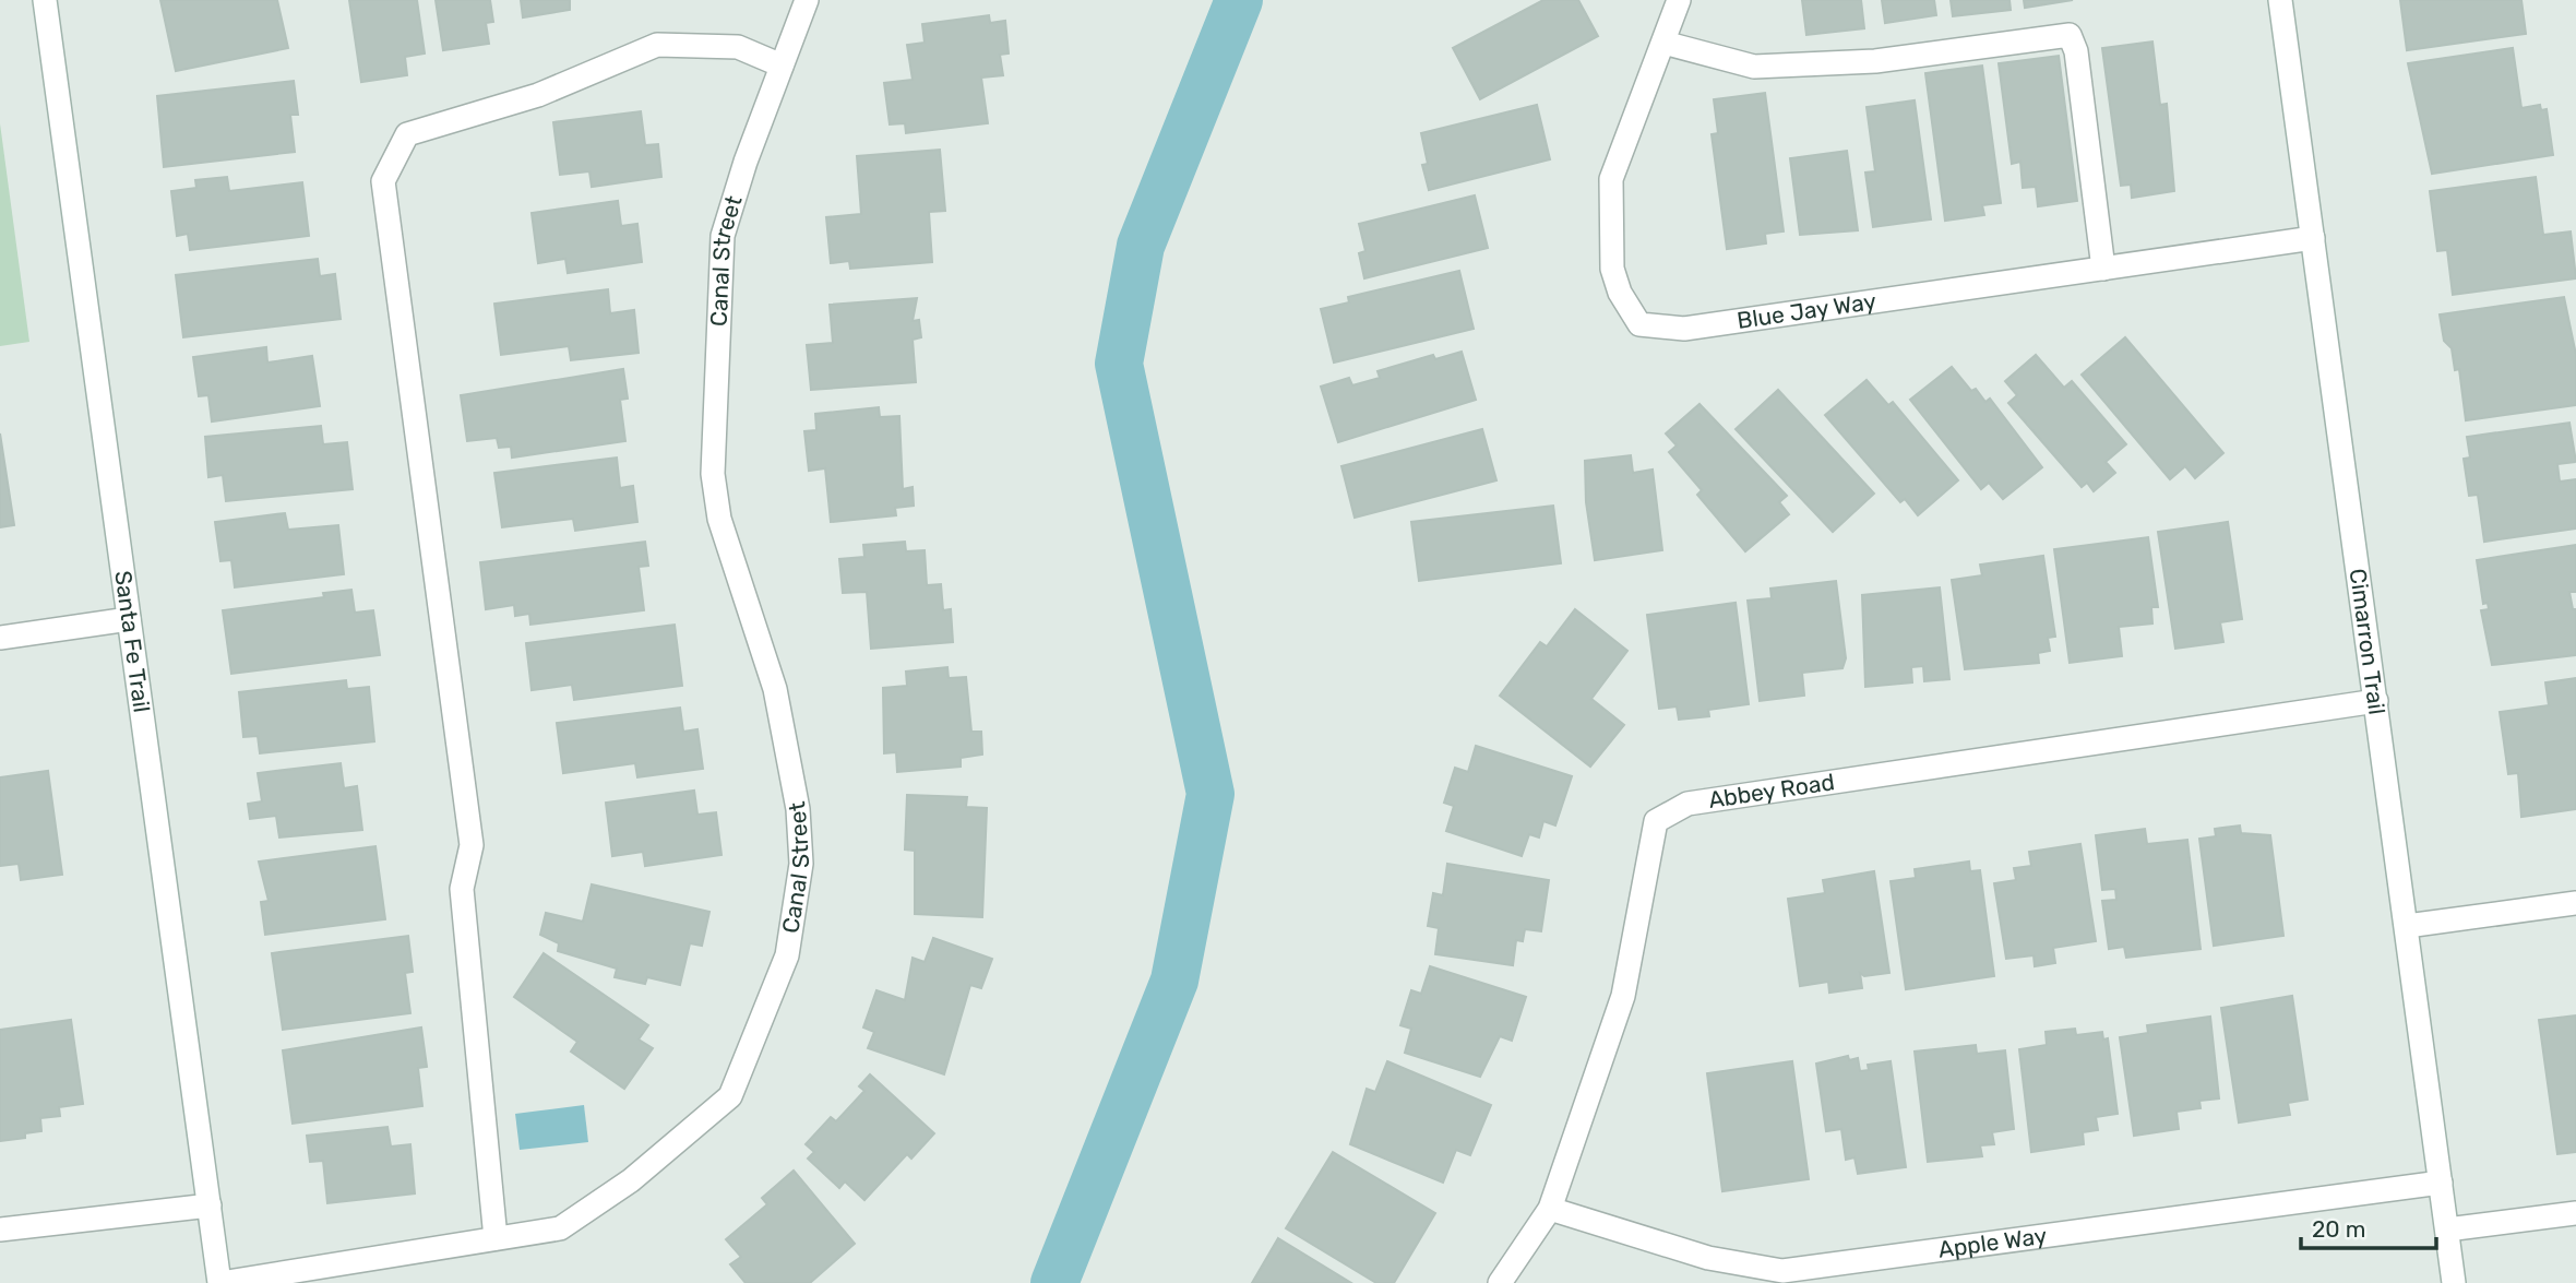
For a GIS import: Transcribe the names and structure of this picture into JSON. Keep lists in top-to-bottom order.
{
  "streets": {
    "street": [
      "Canal Street",
      "Blue Jay Way",
      "Santa Fe Trail",
      "Cimarron Trail",
      "Abbey Road",
      "Apple Way"
    ]
  },
  "crossings": [
    ["Canal Street", "Santa Fe Trail"],
    ["Blue Jay Way", "Cimarron Trail"],
    ["Cimarron Trail", "Abbey Road"],
    ["Cimarron Trail", "Apple Way"],
    ["Abbey Road", "Apple Way"]
  ],
  "scale_bar": "20 m"
}
